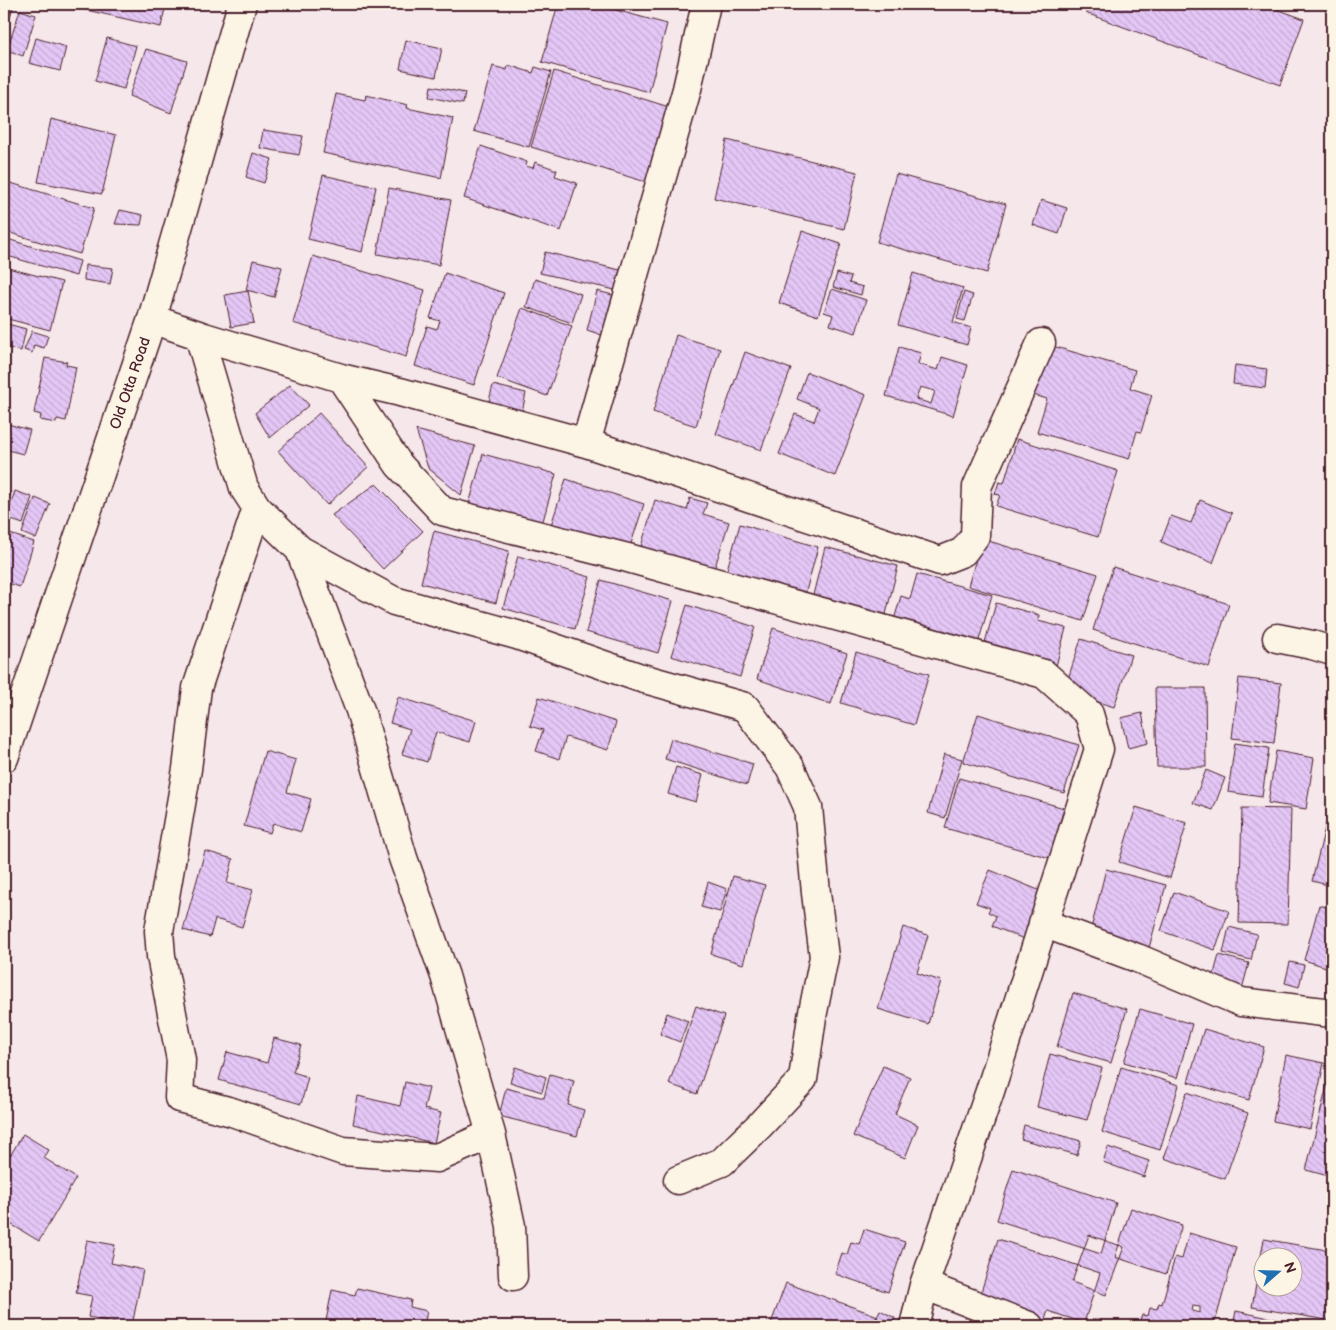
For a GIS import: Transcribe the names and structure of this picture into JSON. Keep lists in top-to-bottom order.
{
  "streets": {
    "street": ["Old Otta Road"]
  },
  "north": "right"
}
